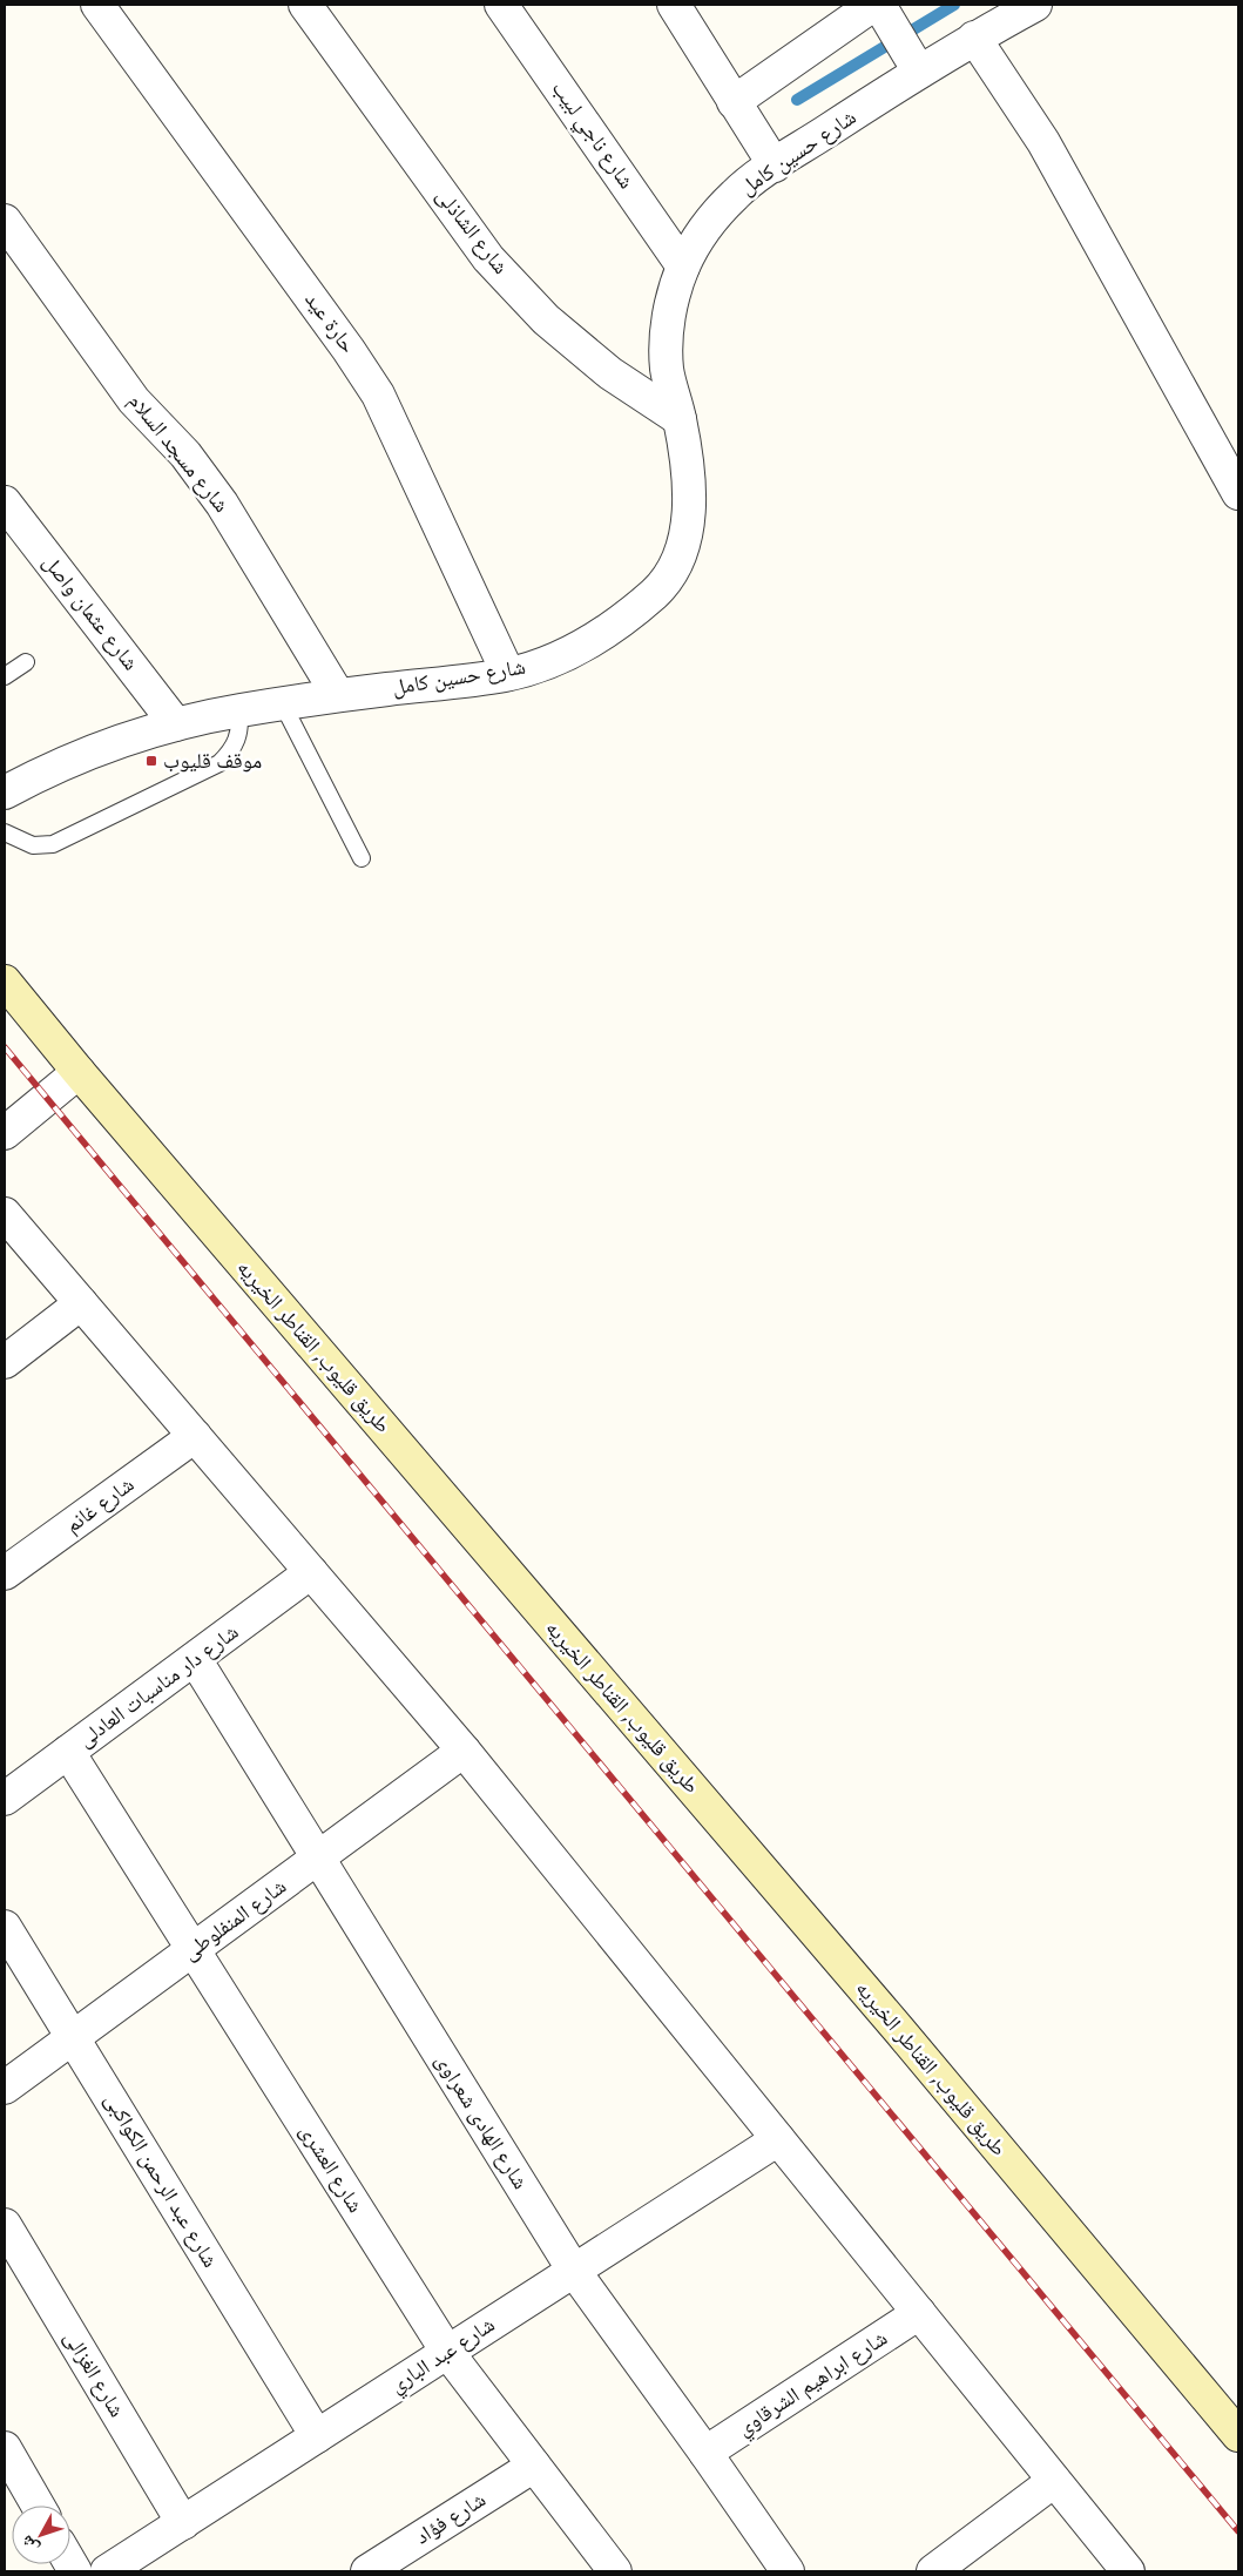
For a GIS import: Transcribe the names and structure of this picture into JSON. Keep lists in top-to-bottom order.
{
  "streets": {
    "main road": ["طريق قليوب, القناطر الخيريه"],
    "street": [
      "شارع ناجي لبيب",
      "شارع حسين كامل",
      "شارع الشاذلى",
      "حارة عيد",
      "شارع مسجد السلام",
      "شارع عثمان واصل",
      "شارع غانم",
      "شارع دار مناسبات العادلى",
      "شارع المنفلوطى",
      "شارع الهادى شعراوى",
      "شارع العشرى",
      "شارع عبد الرحمن الكواكبى",
      "شارع عبد الباري",
      "شارع الغزالى",
      "شارع ابراهيم الشرقاوي",
      "شارع فؤاد"
    ]
  },
  "crossings": [
    ["شارع ناجي لبيب", "شارع حسين كامل"],
    ["شارع حسين كامل", "شارع الشاذلى"],
    ["شارع حسين كامل", "حارة عيد"],
    ["شارع حسين كامل", "شارع مسجد السلام"],
    ["شارع حسين كامل", "شارع عثمان واصل"],
    ["شارع دار مناسبات العادلى", "شارع الهادى شعراوى"],
    ["شارع دار مناسبات العادلى", "شارع العشرى"],
    ["شارع المنفلوطى", "شارع الهادى شعراوى"],
    ["شارع المنفلوطى", "شارع العشرى"],
    ["شارع المنفلوطى", "شارع عبد الرحمن الكواكبى"],
    ["شارع الهادى شعراوى", "شارع عبد الباري"],
    ["شارع الهادى شعراوى", "شارع ابراهيم الشرقاوي"],
    ["شارع العشرى", "شارع عبد الباري"],
    ["شارع العشرى", "شارع فؤاد"],
    ["شارع عبد الرحمن الكواكبى", "شارع عبد الباري"],
    ["شارع عبد الباري", "شارع الغزالى"]
  ],
  "places": {
    "transit": ["موقف قليوب"]
  },
  "north": "bottom left"
}
